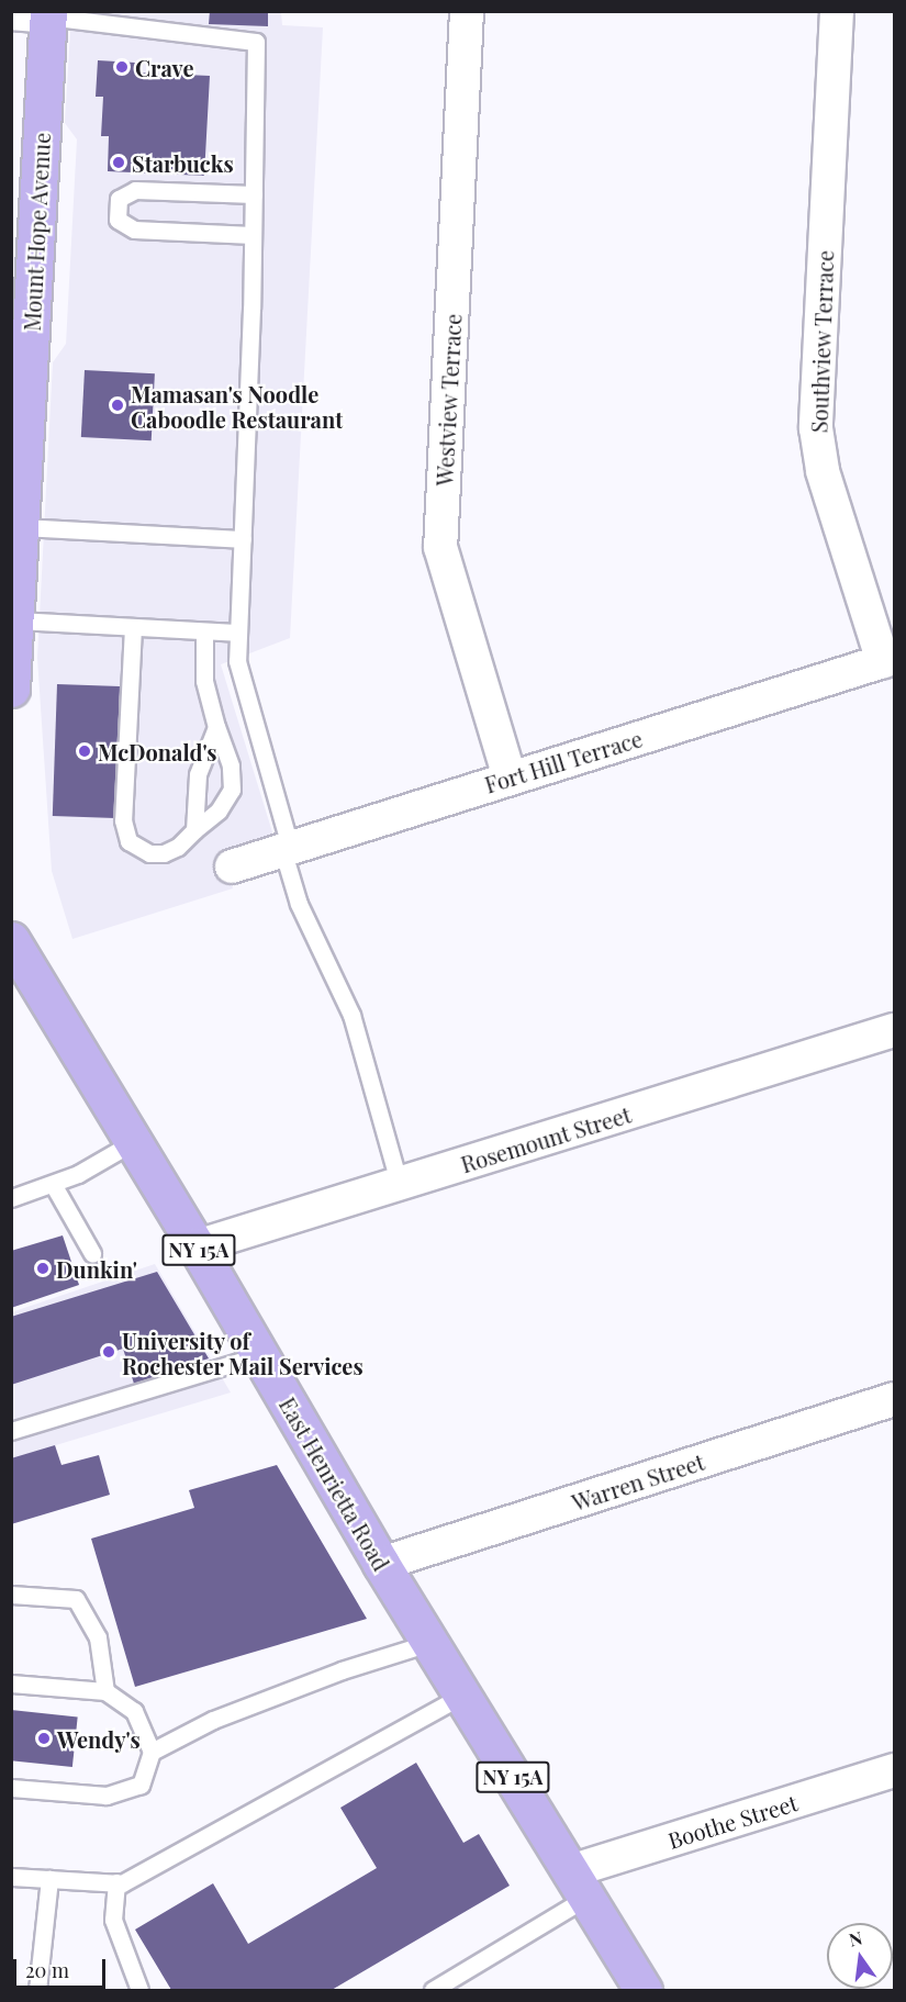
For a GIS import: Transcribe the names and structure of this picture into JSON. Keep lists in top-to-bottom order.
{
  "streets": {
    "main road": ["Mount Hope Avenue", "NY 15A", "East Henrietta Road"],
    "street": [
      "Southview Terrace",
      "Westview Terrace",
      "Fort Hill Terrace",
      "Rosemount Street",
      "Warren Street",
      "Boothe Street"
    ]
  },
  "crossings": [
    ["Southview Terrace", "Fort Hill Terrace"],
    ["Westview Terrace", "Fort Hill Terrace"],
    ["Rosemount Street", "East Henrietta Road"],
    ["Warren Street", "East Henrietta Road"],
    ["East Henrietta Road", "Boothe Street"]
  ],
  "places": [
    "Crave",
    "Starbucks",
    "Mamasan's Noodle Caboodle Restaurant",
    "McDonald's",
    "Dunkin'",
    "University of Rochester Mail Services",
    "Wendy's"
  ],
  "scale_bar": "20 m",
  "north": "top"
}
